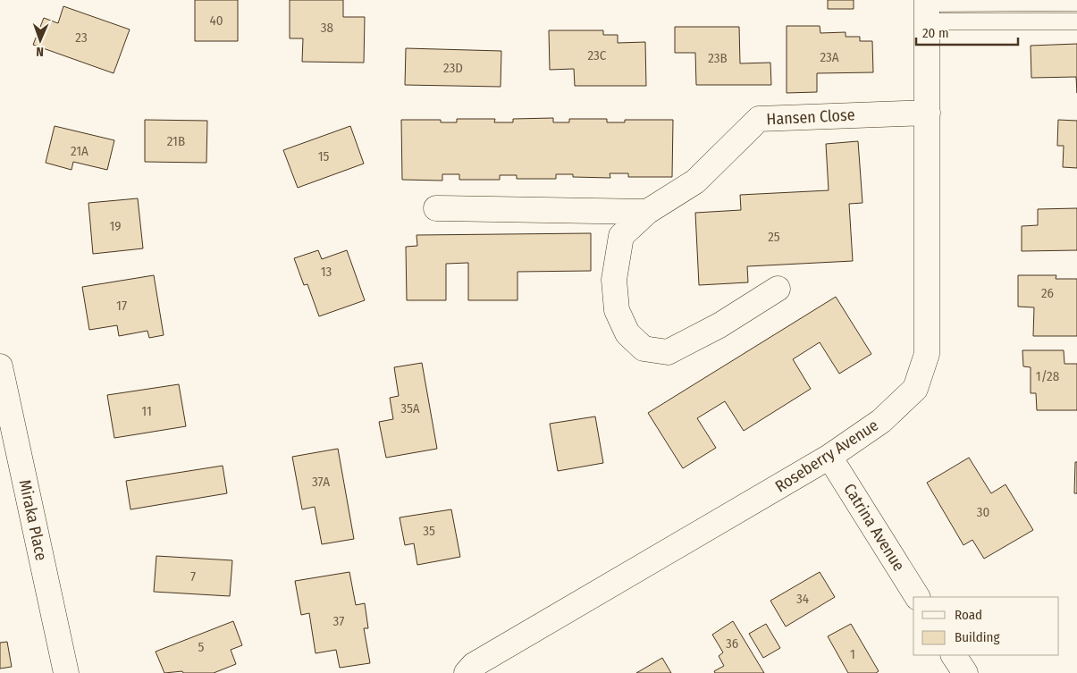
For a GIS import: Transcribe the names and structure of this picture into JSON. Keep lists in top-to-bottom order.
{
  "streets": {
    "street": [
      "Hansen Close",
      "Roseberry Avenue",
      "Miraka Place",
      "Catrina Avenue"
    ]
  },
  "crossings": [
    ["Hansen Close", "Roseberry Avenue"],
    ["Roseberry Avenue", "Catrina Avenue"]
  ],
  "house_numbers": [
    "40",
    "38",
    "23",
    "23C",
    "23A",
    "23B",
    "23D",
    "21B",
    "21A",
    "15",
    "19",
    "25",
    "13",
    "26",
    "17",
    "1/28",
    "35A",
    "11",
    "37A",
    "30",
    "35",
    "7",
    "34",
    "37",
    "36",
    "5",
    "1"
  ],
  "legend": ["Road", "Building"],
  "scale_bar": "20 m",
  "north": "bottom"
}
